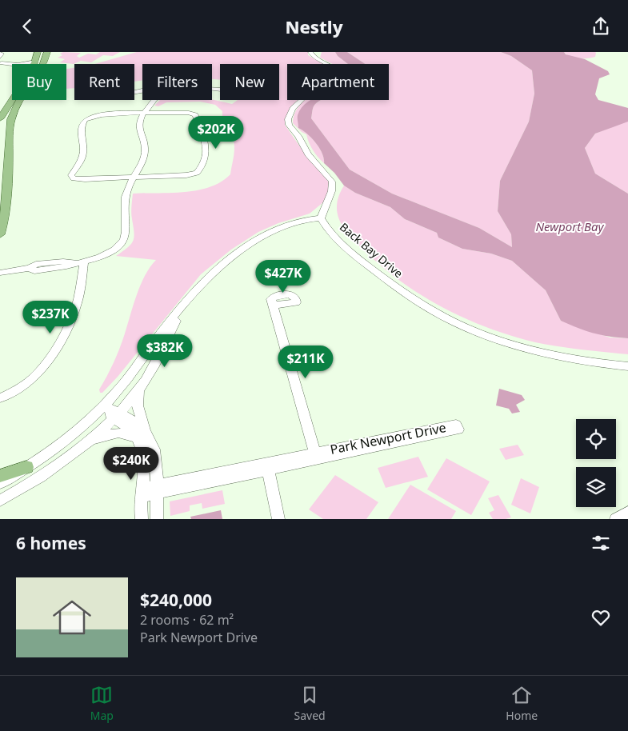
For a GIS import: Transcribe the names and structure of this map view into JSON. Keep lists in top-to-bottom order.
{
  "streets": {
    "street": ["Back Bay Drive", "Park Newport Drive"]
  },
  "water": ["Newport Bay"],
  "page": {
    "header": "Nestly",
    "chip": [
      "Buy",
      "Rent",
      "Filters",
      "New",
      "Apartment"
    ],
    "price": [
      "$202K",
      "$427K",
      "$237K",
      "$382K",
      "$211K",
      "$240K"
    ],
    "heading": "6 homes",
    "list": [
      {
        "name": "$240,000",
        "note": "2 rooms · 62 m² · Park Newport Drive"
      }
    ],
    "tabs": ["Map", "Saved", "Home"]
  }
}
